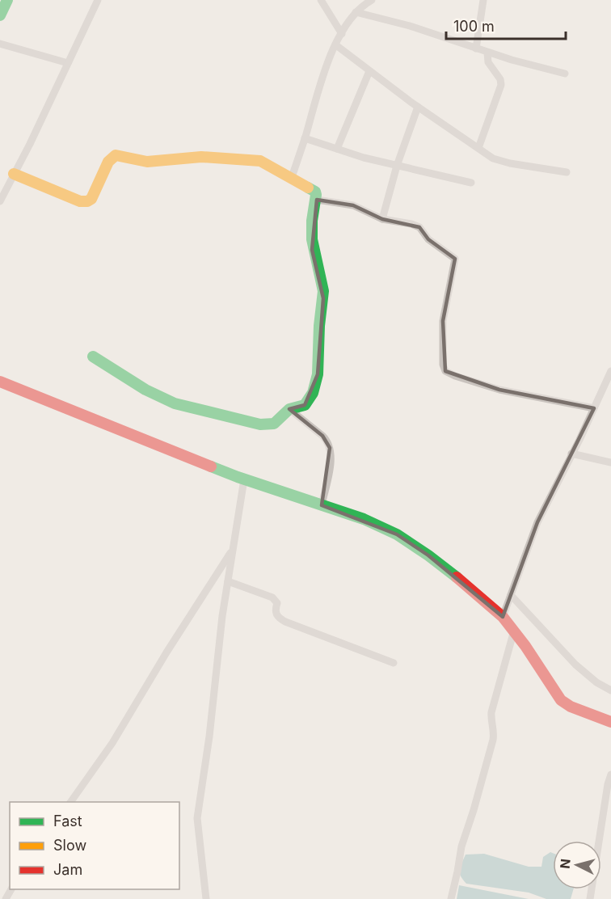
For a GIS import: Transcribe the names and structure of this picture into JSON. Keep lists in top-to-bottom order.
{
  "legend": ["Fast", "Slow", "Jam"],
  "scale_bar": "100 m",
  "north": "left"
}
